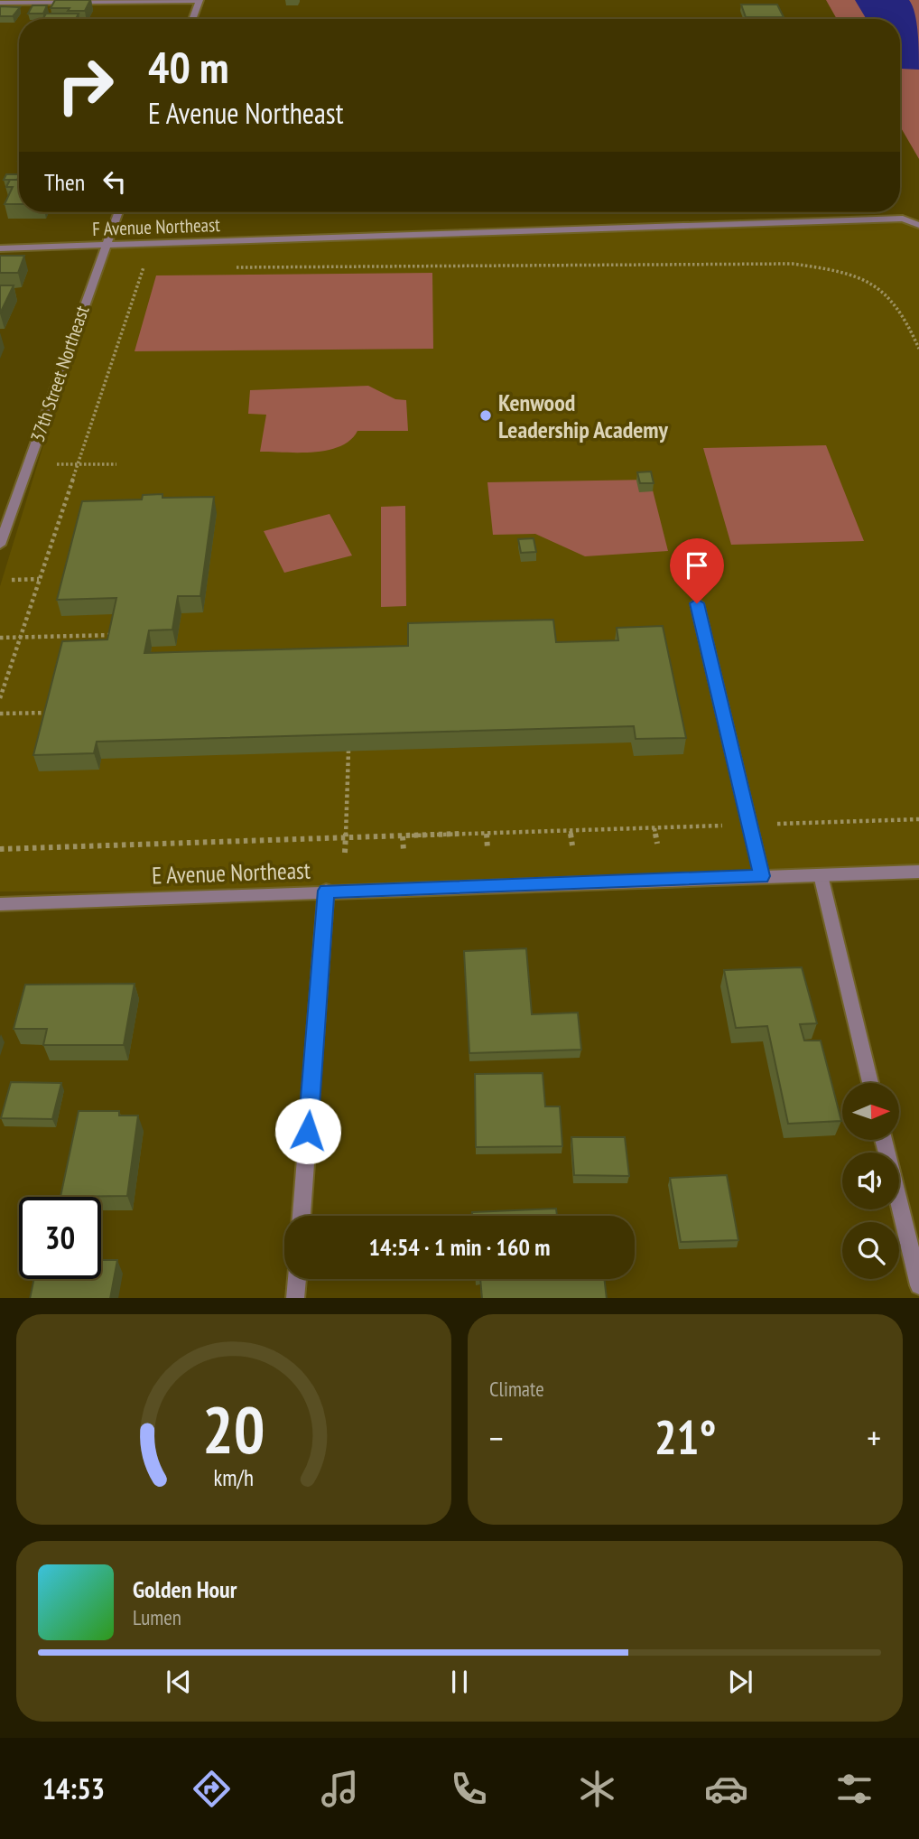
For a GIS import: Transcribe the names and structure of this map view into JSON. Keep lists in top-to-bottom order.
{
  "streets": {
    "street": ["F Avenue Northeast", "37th Street Northeast", "E Avenue Northeast"]
  },
  "crossings": [
    ["F Avenue Northeast", "37th Street Northeast"]
  ],
  "places": ["Kenwood Leadership Academy"],
  "north": "right",
  "page": {
    "turn": ["40 m", "E Avenue Northeast"],
    "then": "Then",
    "limit": "30",
    "trip": "14:54 · 1 min · 160 m",
    "tile": "Climate",
    "heat": ["−", "21°", "+"],
    "song": ["Golden Hour", "Lumen"],
    "tabs": "14:53",
    "gauge": ["20", "km/h"]
  }
}
